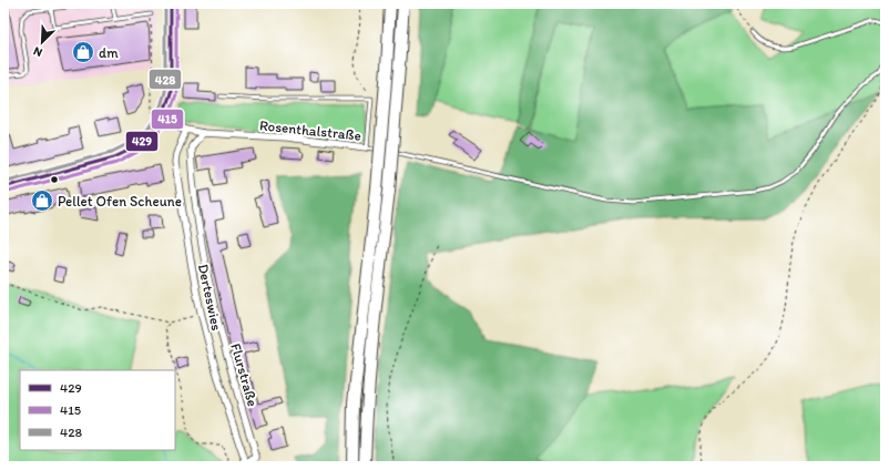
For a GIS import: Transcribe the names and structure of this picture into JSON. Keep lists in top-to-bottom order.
{
  "streets": {
    "street": ["Rosenthalstraße", "Derteswies", "Flurstraße"]
  },
  "crossings": [
    ["Rosenthalstraße", "Derteswies"],
    ["Rosenthalstraße", "Flurstraße"],
    ["Derteswies", "Flurstraße"]
  ],
  "places": {
    "shop": ["dm", "Pellet Ofen Scheune"]
  },
  "lines": ["transit line 429", "transit line 415", "transit line 428"],
  "legend": ["429", "415", "428"],
  "north": "bottom left"
}
